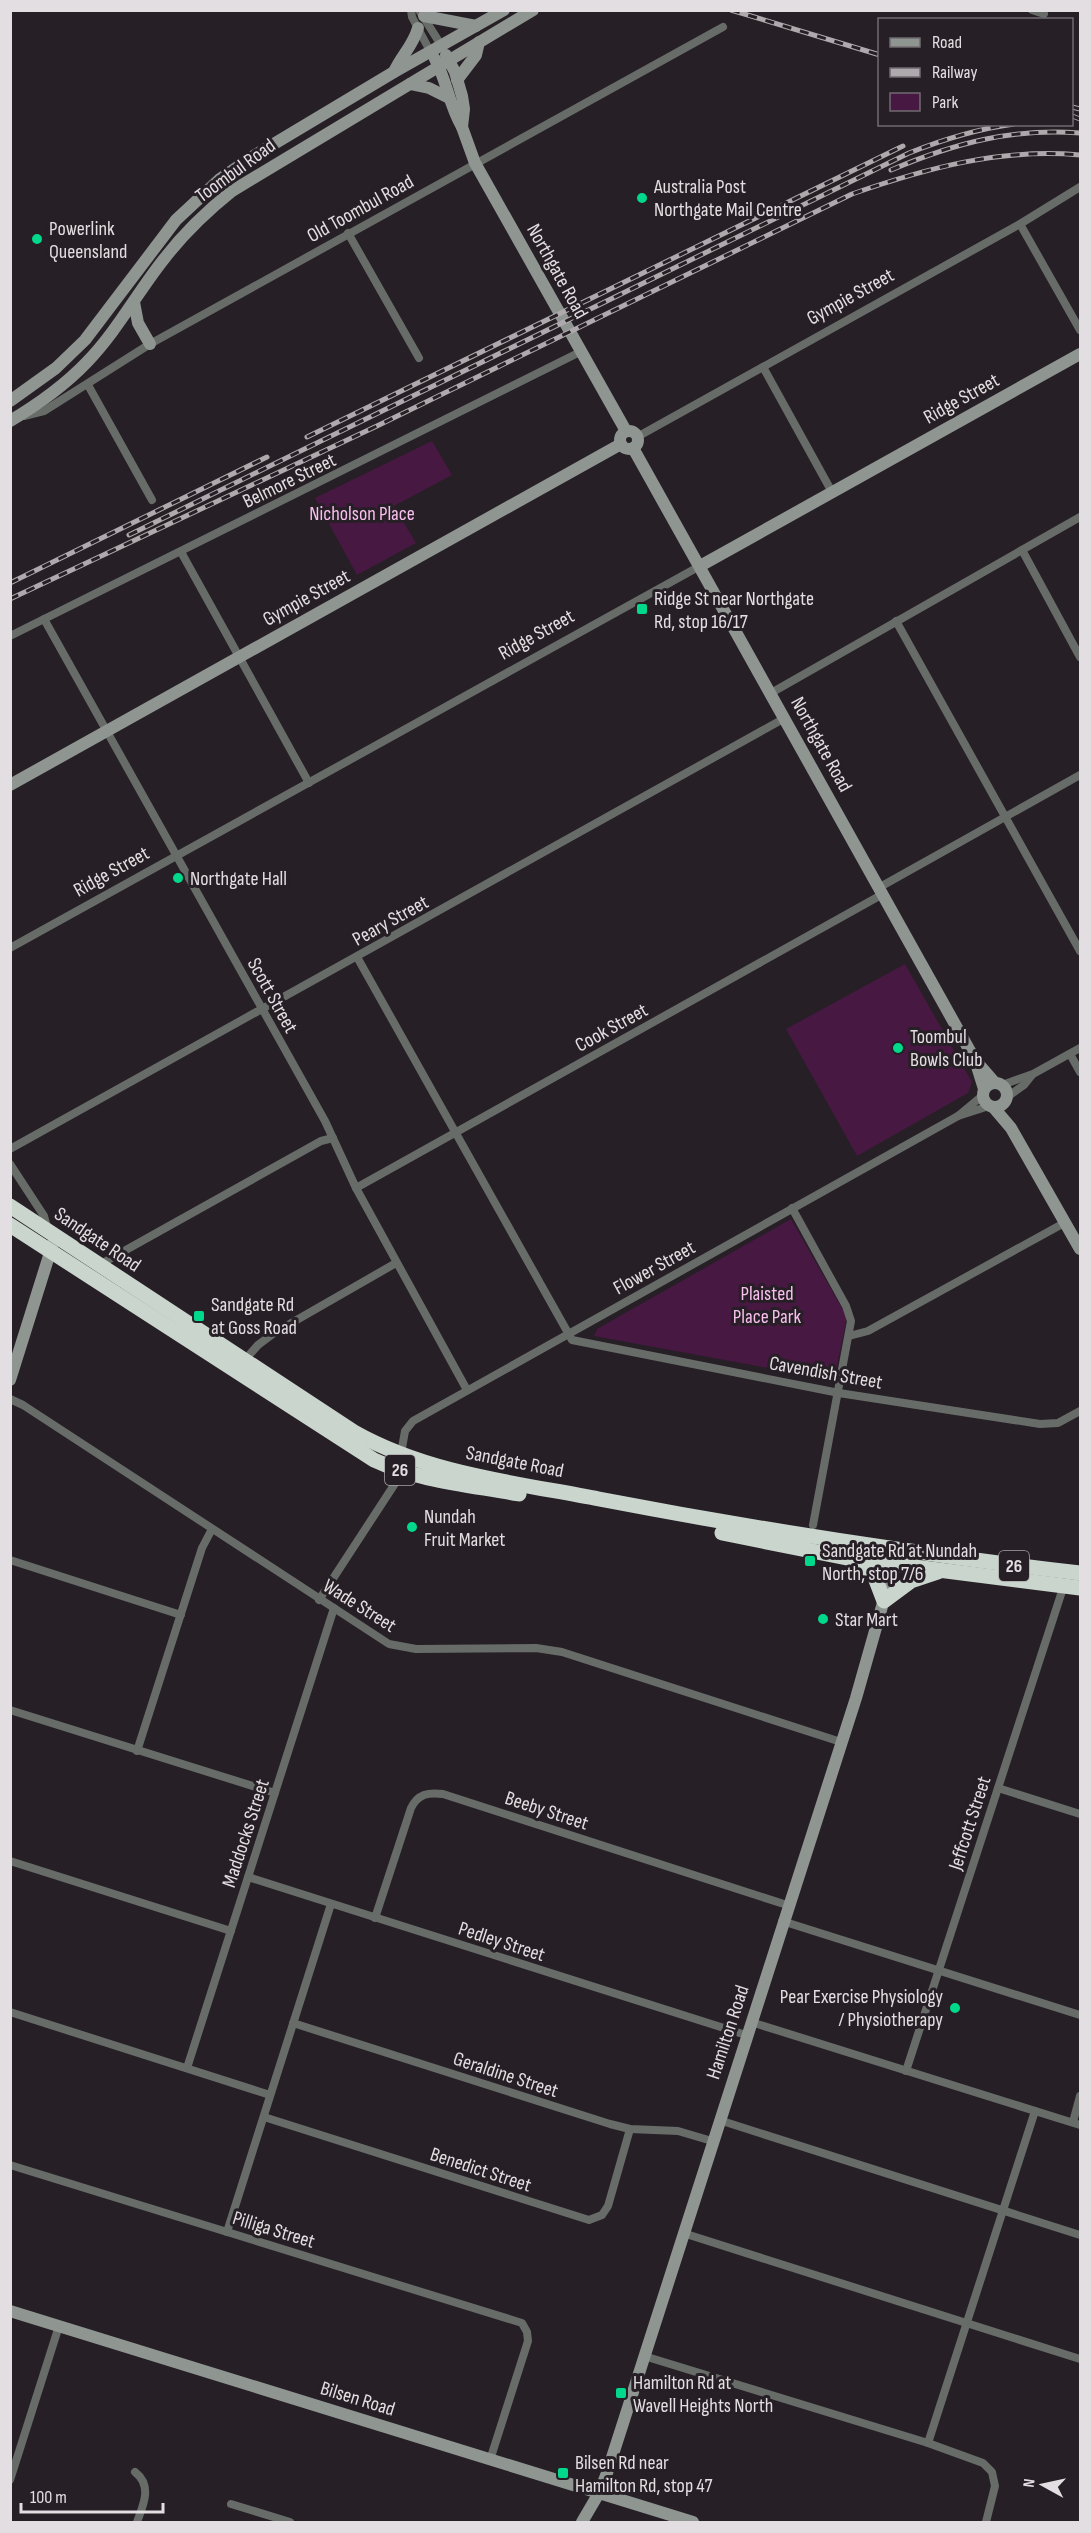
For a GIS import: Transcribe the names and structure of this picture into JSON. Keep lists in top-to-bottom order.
{
  "streets": {
    "highway": ["Sandgate Road", "26"],
    "street": [
      "Toombul Road",
      "Old Toombul Road",
      "Northgate Road",
      "Gympie Street",
      "Ridge Street",
      "Belmore Street",
      "Peary Street",
      "Scott Street",
      "Cook Street",
      "Flower Street",
      "Cavendish Street",
      "Wade Street",
      "Beeby Street",
      "Jeffcott Street",
      "Maddocks Street",
      "Pedley Street",
      "Hamilton Road",
      "Geraldine Street",
      "Benedict Street",
      "Pilliga Street",
      "Bilsen Road"
    ]
  },
  "crossings": [
    ["Toombul Road", "Old Toombul Road"],
    ["Toombul Road", "Northgate Road"],
    ["Old Toombul Road", "Northgate Road"],
    ["Northgate Road", "Gympie Street"],
    ["Northgate Road", "Ridge Street"],
    ["Northgate Road", "Belmore Street"],
    ["Northgate Road", "Peary Street"],
    ["Northgate Road", "Cook Street"],
    ["Northgate Road", "Flower Street"],
    ["Gympie Street", "Scott Street"],
    ["Ridge Street", "Scott Street"],
    ["Belmore Street", "Scott Street"],
    ["Peary Street", "Scott Street"],
    ["Scott Street", "Cook Street"],
    ["Scott Street", "Flower Street"],
    ["Sandgate Road", "Flower Street"],
    ["Sandgate Road", "Jeffcott Street"],
    ["Sandgate Road", "Hamilton Road"],
    ["Flower Street", "Cavendish Street"],
    ["Wade Street", "Maddocks Street"],
    ["Wade Street", "Hamilton Road"],
    ["Beeby Street", "Pedley Street"],
    ["Beeby Street", "Hamilton Road"],
    ["Maddocks Street", "Pedley Street"],
    ["Pedley Street", "Hamilton Road"],
    ["Hamilton Road", "Geraldine Street"],
    ["Hamilton Road", "Bilsen Road"],
    ["Geraldine Street", "Benedict Street"],
    ["Pilliga Street", "Bilsen Road"]
  ],
  "parks": ["Nicholson Place", "Plaisted Place Park"],
  "places": {
    "other": [
      "Australia Post Northgate Mail Centre",
      "Powerlink Queensland",
      "Northgate Hall",
      "Toombul Bowls Club",
      "Nundah Fruit Market",
      "Star Mart",
      "Pear Exercise Physiology / Physiotherapy"
    ],
    "transit": [
      "Ridge St near Northgate Rd, stop 16/17",
      "Sandgate Rd at Goss Road",
      "Sandgate Rd at Nundah North, stop 7/6",
      "Hamilton Rd at Wavell Heights North",
      "Bilsen Rd near Hamilton Rd, stop 47"
    ]
  },
  "legend": ["Road", "Railway", "Park"],
  "scale_bar": "100 m",
  "north": "left"
}
